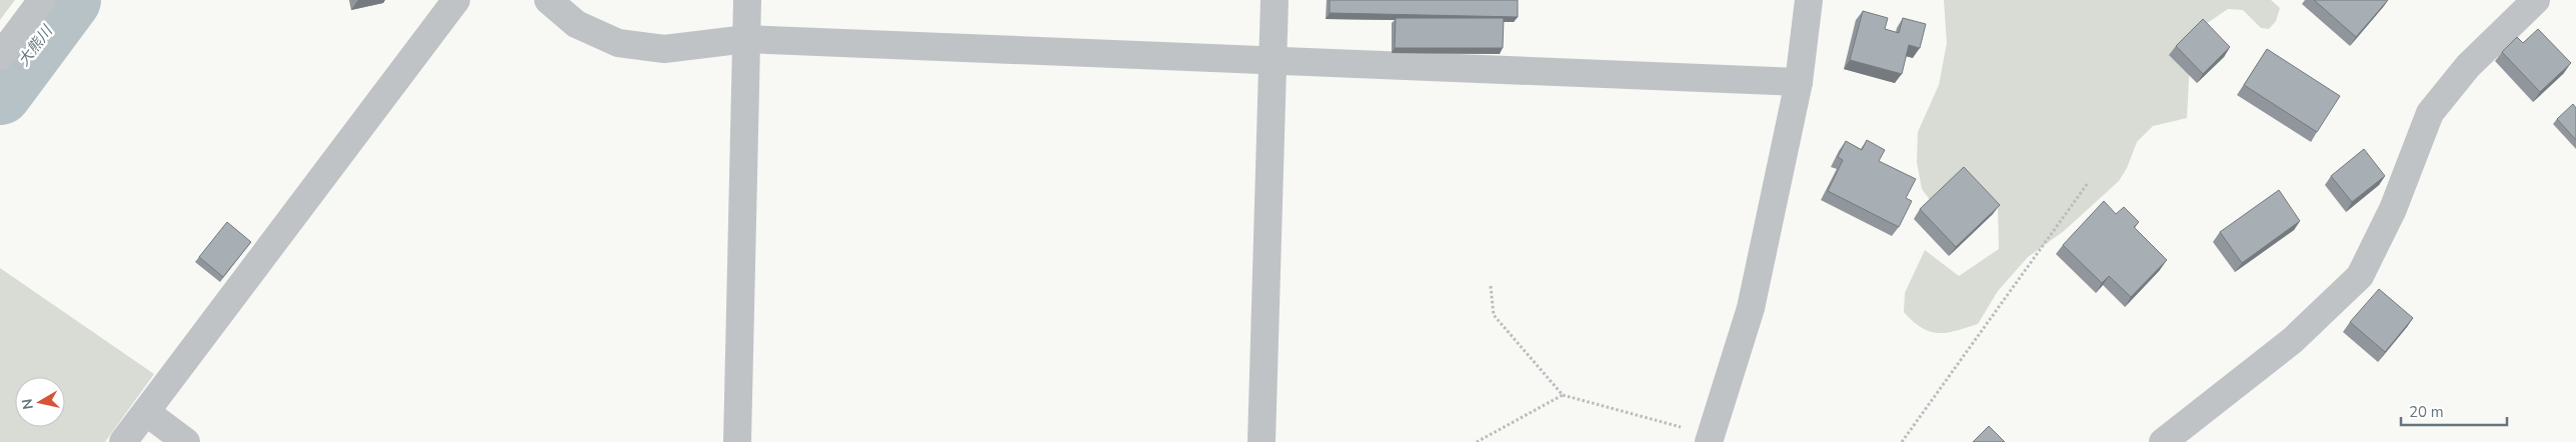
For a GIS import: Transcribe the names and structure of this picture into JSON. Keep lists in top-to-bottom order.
{
  "water": ["大熊川"],
  "scale_bar": "20 m",
  "north": "left"
}
